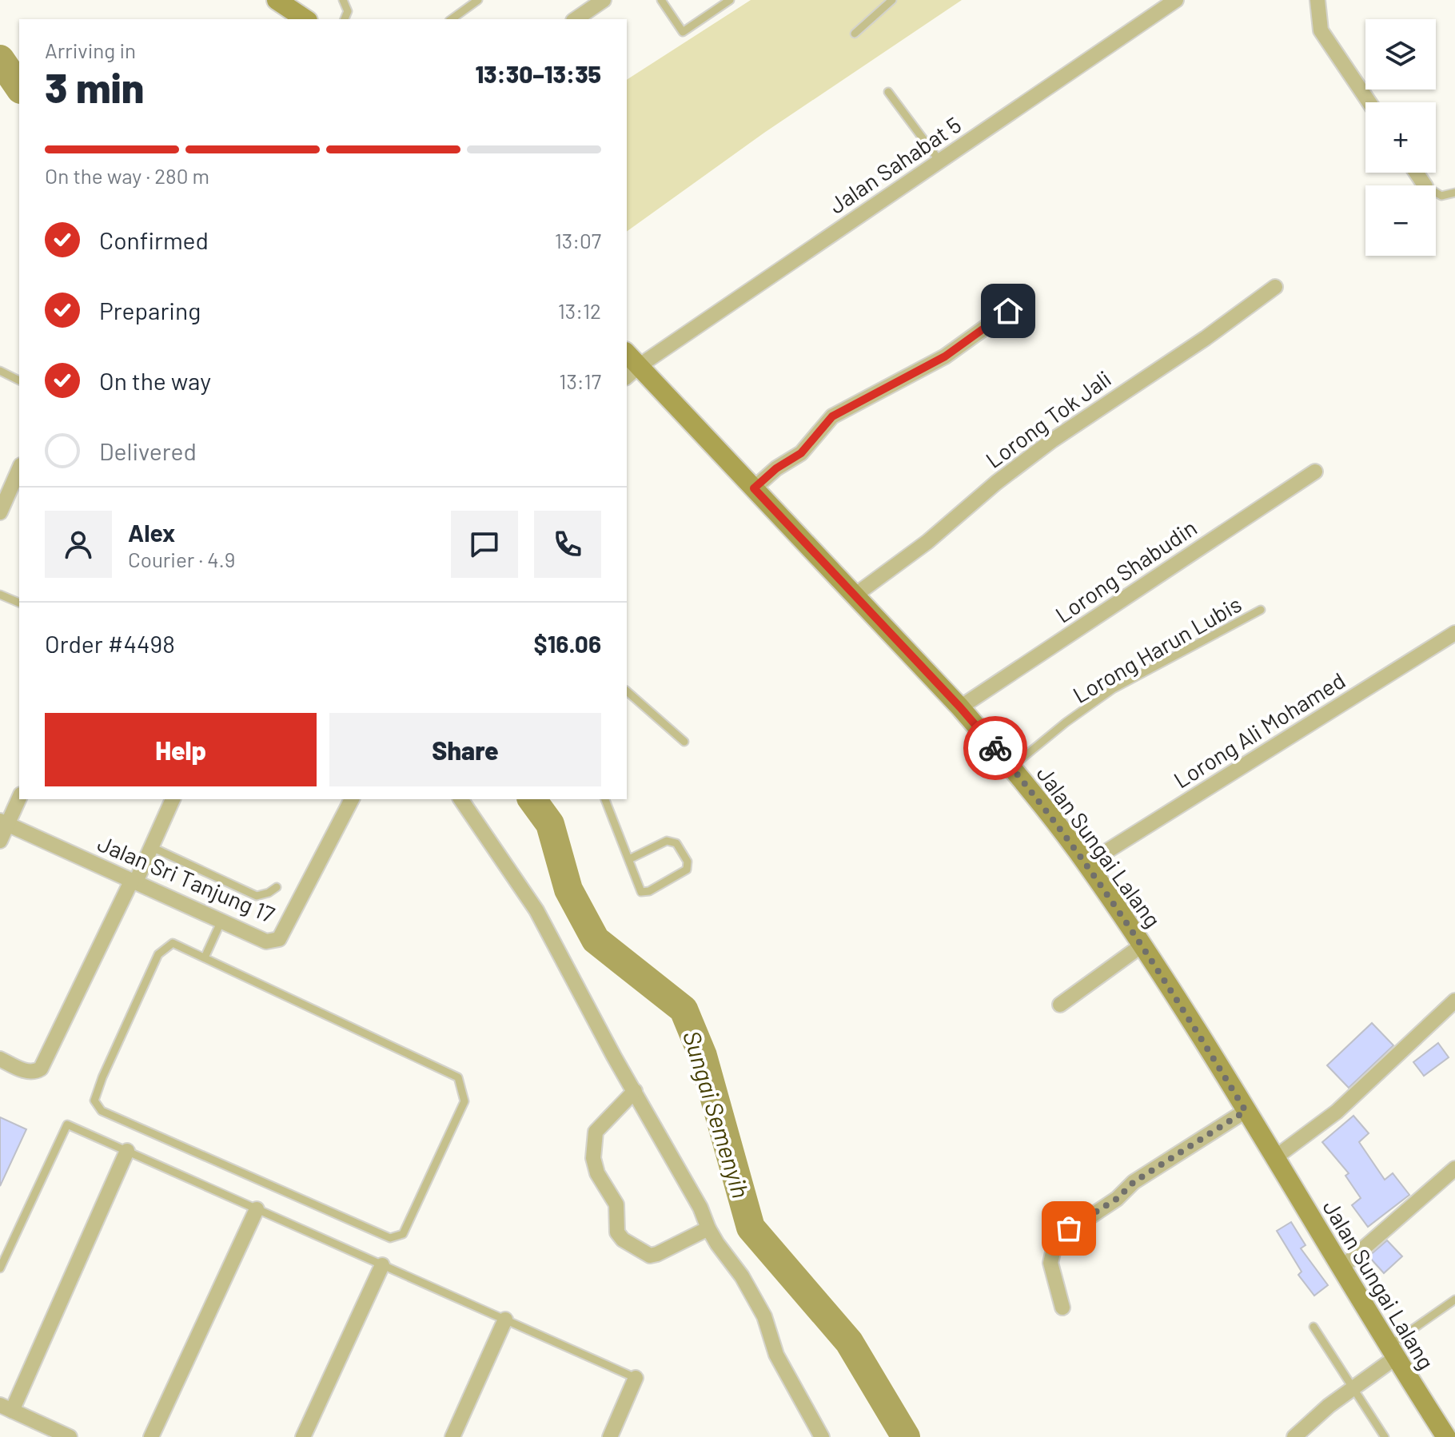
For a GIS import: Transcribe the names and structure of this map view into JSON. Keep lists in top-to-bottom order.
{
  "streets": {
    "street": [
      "Jalan Sahabat 5",
      "Lorong Tok Jali",
      "Lorong Shabudin",
      "Lorong Ali Mohamed",
      "Jalan Sungai Lalang",
      "Jalan Sri Tanjung 17"
    ],
    "lane": ["Lorong Harun Lubis"]
  },
  "crossings": [
    ["Jalan Sahabat 5", "Jalan Sungai Lalang"],
    ["Lorong Tok Jali", "Jalan Sungai Lalang"],
    ["Lorong Shabudin", "Jalan Sungai Lalang"],
    ["Lorong Harun Lubis", "Jalan Sungai Lalang"],
    ["Lorong Ali Mohamed", "Jalan Sungai Lalang"]
  ],
  "water": ["Sungai Semenyih"],
  "page": {
    "map_buttons": ["+", "−"],
    "heading": ["3 min", "Arriving in", "13:30–13:35"],
    "panel": [
      "Alex",
      "Courier · 4.9",
      "Order #4498",
      "$16.06"
    ],
    "bar": "On the way · 280 m",
    "list": [
      ["Confirmed", "13:07"],
      ["Preparing", "13:12"],
      ["On the way", "13:17"],
      "Delivered"
    ],
    "buttons": ["Help", "Share"]
  }
}
